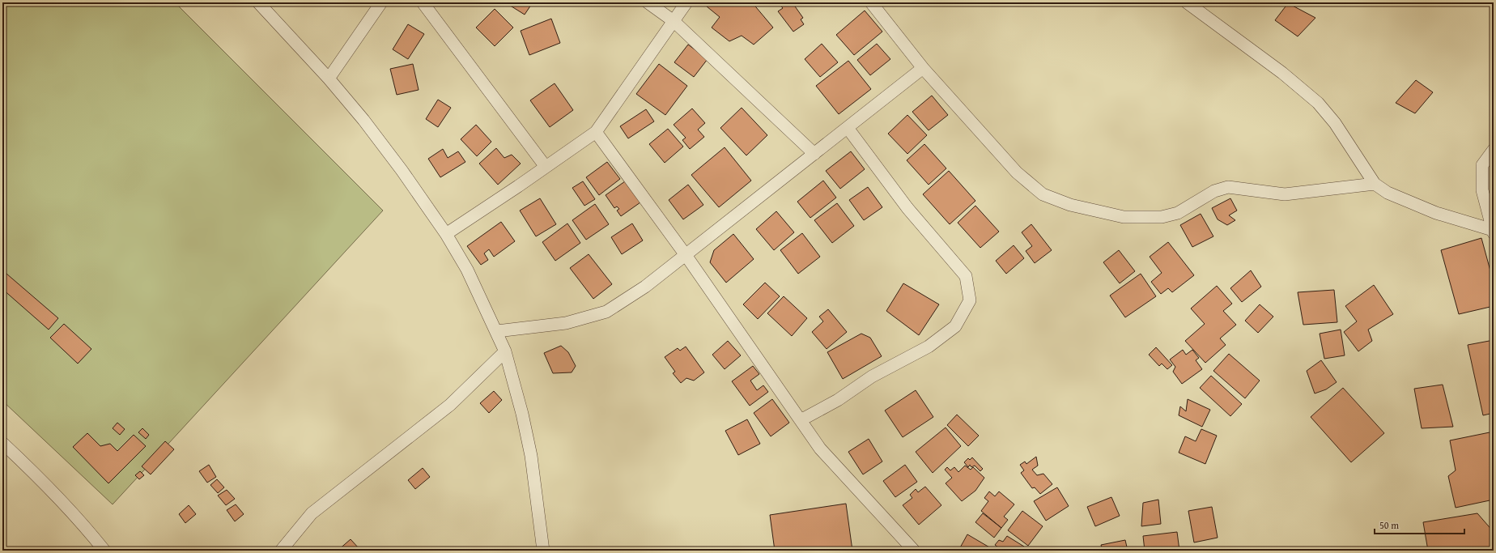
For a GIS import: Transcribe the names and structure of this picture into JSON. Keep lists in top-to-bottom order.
{
  "scale_bar": "50 m"
}
